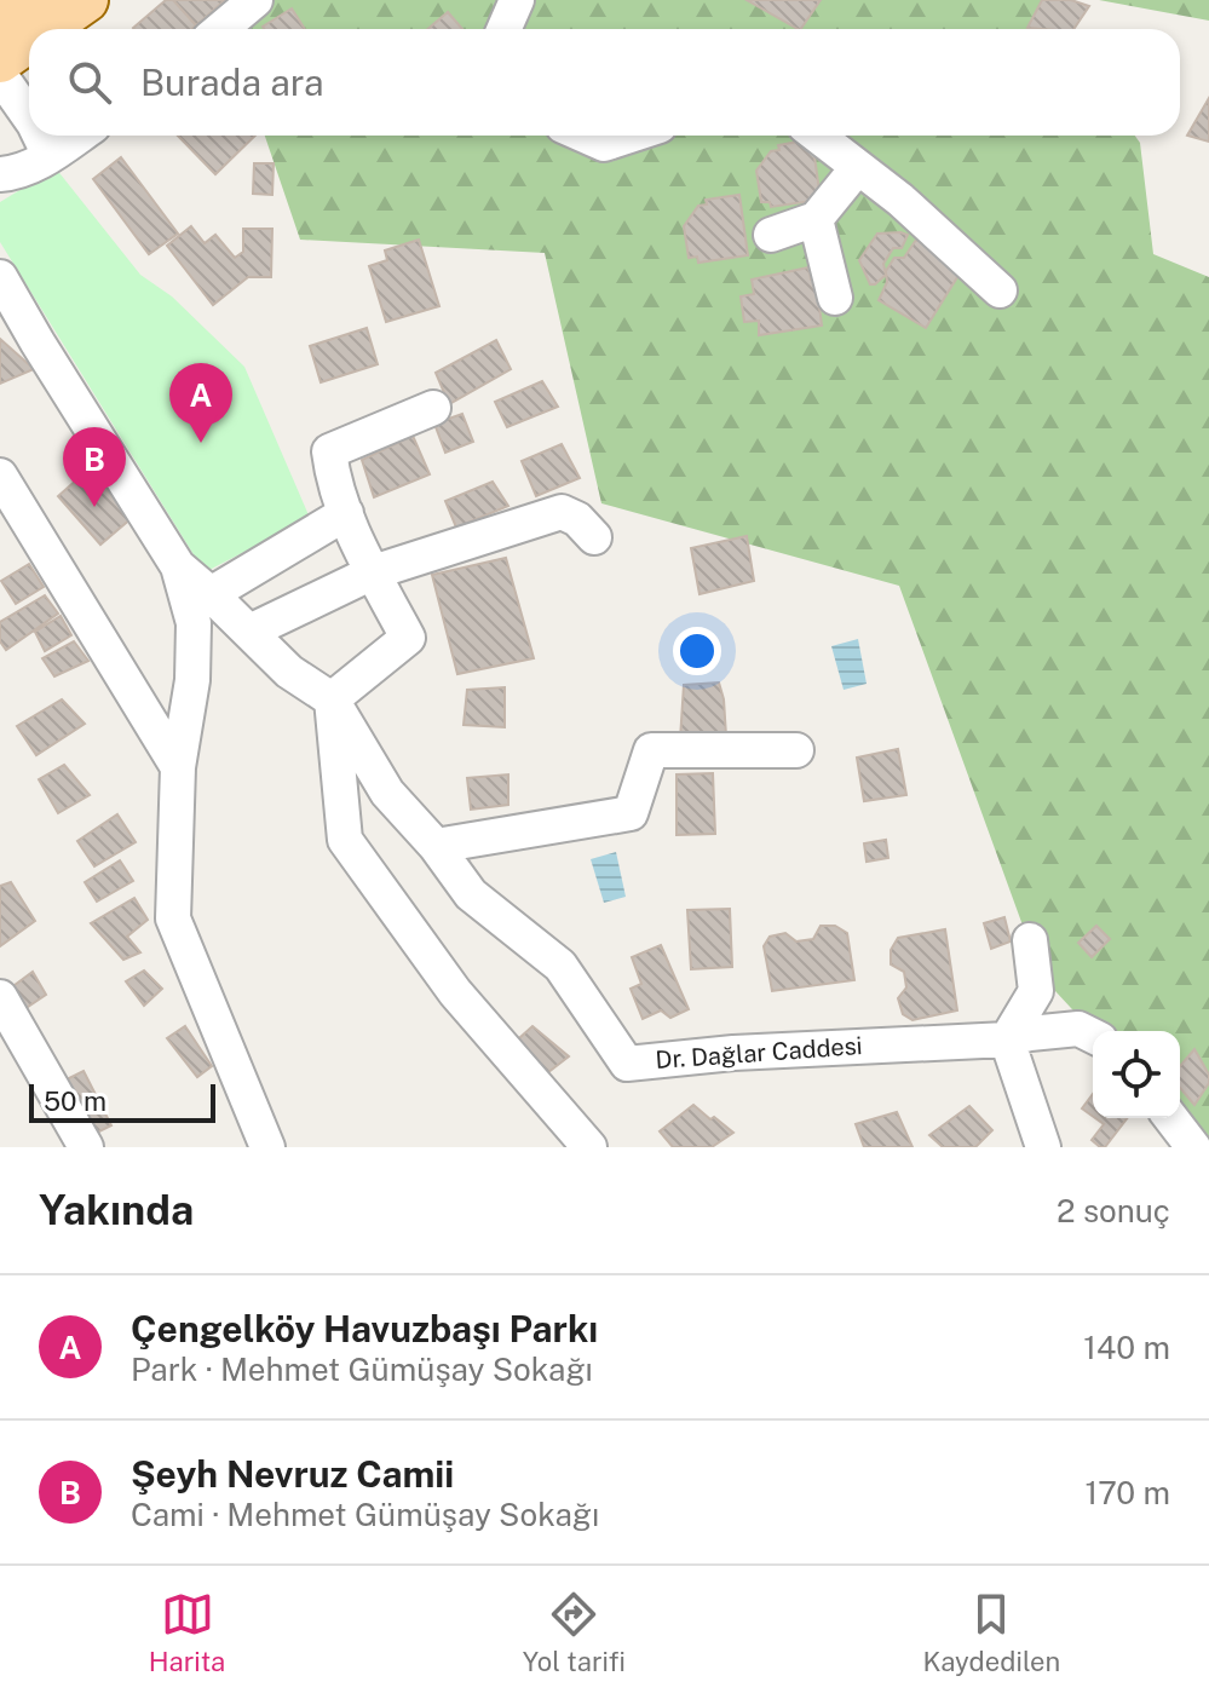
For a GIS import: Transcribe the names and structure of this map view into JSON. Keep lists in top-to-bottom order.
{
  "streets": {
    "street": ["Dr. Dağlar Caddesi"]
  },
  "scale_bar": "50 m",
  "page": {
    "search": "Burada ara",
    "pins": ["A", "B"],
    "scale": "50 m",
    "heading": ["Yakında", "2 sonuç"],
    "list": [
      {
        "mark": "A",
        "name": "Çengelköy Havuzbaşı Parkı",
        "note": "Park · Mehmet Gümüşay Sokağı",
        "value": "140 m"
      },
      {
        "mark": "B",
        "name": "Şeyh Nevruz Camii",
        "note": "Cami · Mehmet Gümüşay Sokağı",
        "value": "170 m"
      }
    ],
    "nav": ["Harita", "Yol tarifi", "Kaydedilen"]
  }
}
